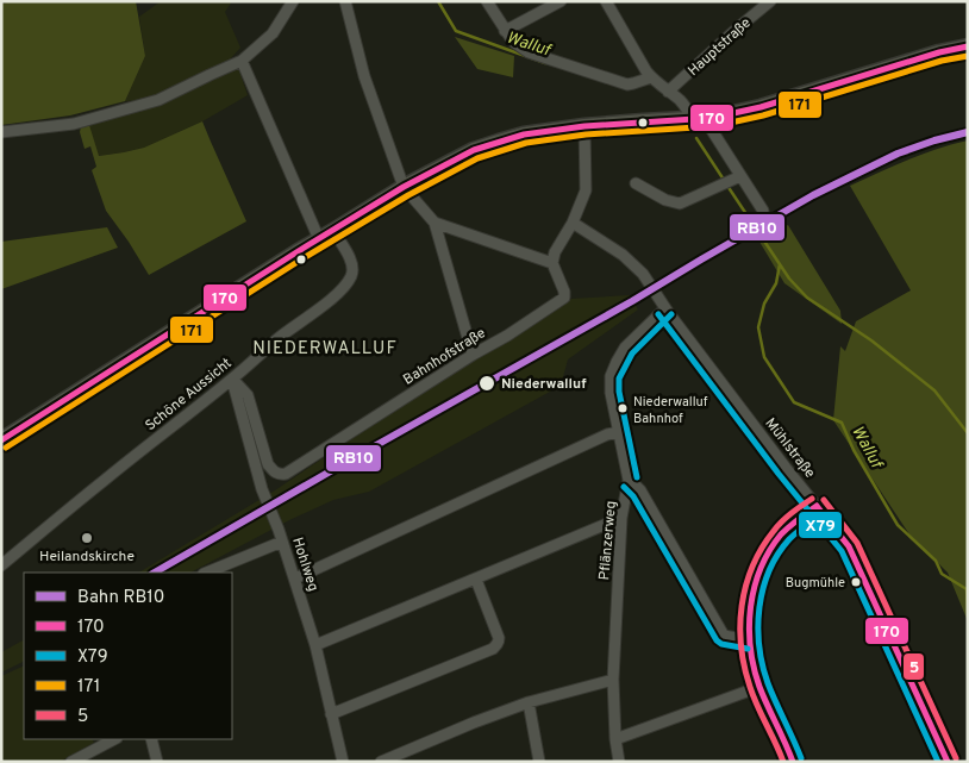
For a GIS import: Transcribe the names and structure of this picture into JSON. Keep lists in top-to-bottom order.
{
  "streets": {
    "street": [
      "Hauptstraße",
      "Bahnhofstraße",
      "Schöne Aussicht",
      "Mühlstraße",
      "Pflänzerweg",
      "Hohlweg"
    ]
  },
  "crossings": [
    ["Bahnhofstraße", "Schöne Aussicht"],
    ["Bahnhofstraße", "Hohlweg"],
    ["Schöne Aussicht", "Hohlweg"],
    ["Mühlstraße", "Pflänzerweg"]
  ],
  "districts": ["NIEDERWALLUF"],
  "water": ["Walluf"],
  "places": [
    "Niederwalluf",
    "Niederwalluf Bahnhof",
    "Heilandskirche",
    "Bugmühle"
  ],
  "lines": [
    "transit line 170",
    "transit line 171",
    "rail line RB10",
    "transit line X79",
    "transit line 5"
  ],
  "legend": [
    "Bahn RB10",
    "170",
    "X79",
    "171",
    "5"
  ]
}
